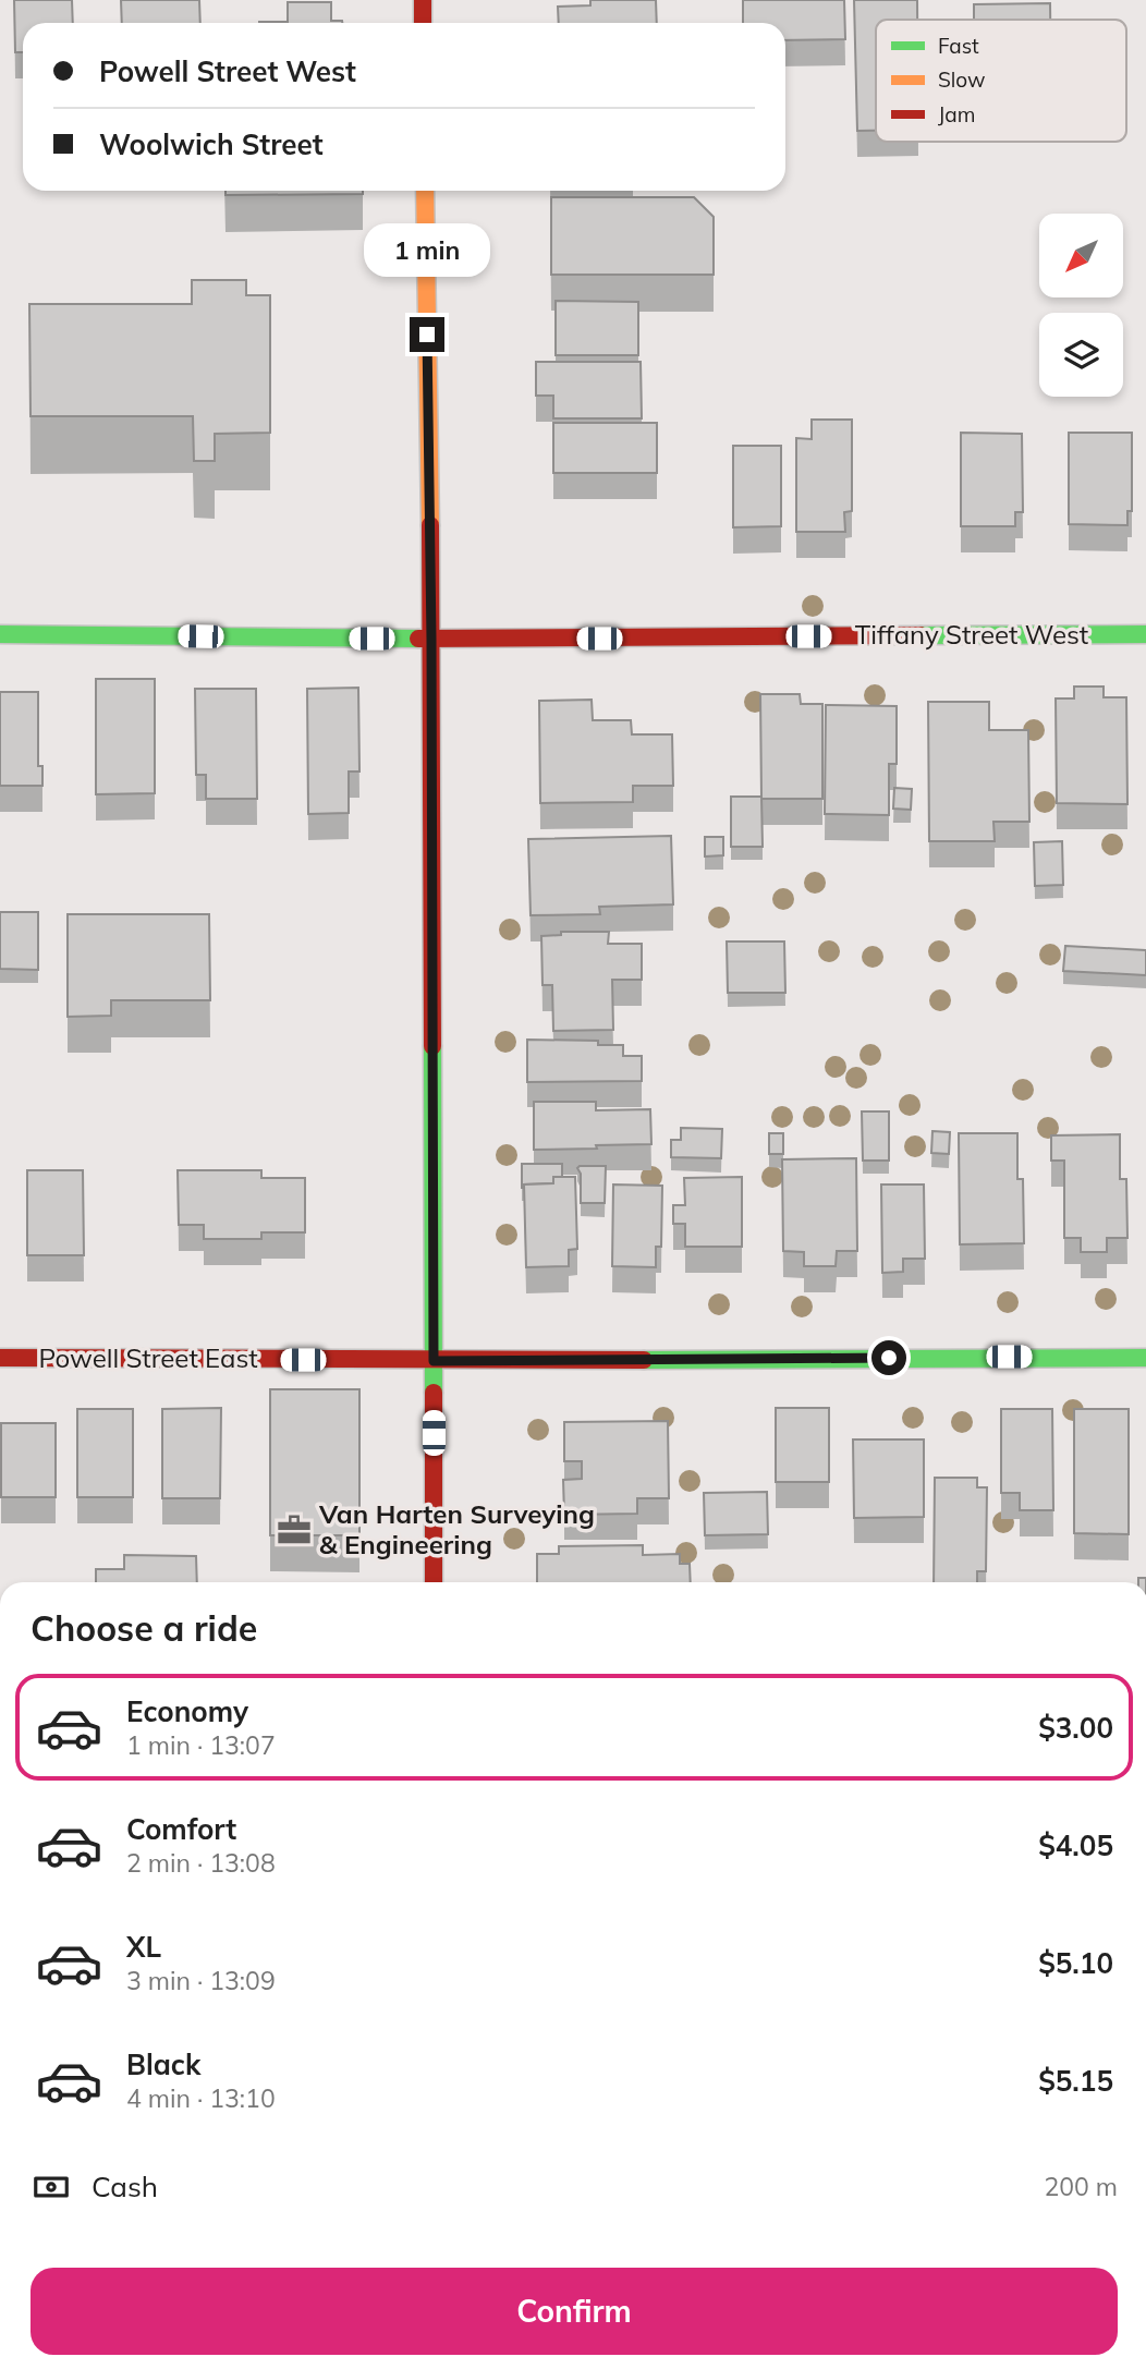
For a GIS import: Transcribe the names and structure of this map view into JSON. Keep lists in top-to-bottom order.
{
  "streets": {
    "street": ["Tiffany Street West", "Powell Street East"]
  },
  "places": {
    "office": ["Van Harten Surveying & Engineering"]
  },
  "legend": ["Fast", "Slow", "Jam"],
  "north": "bottom left",
  "page": {
    "banner": ["Powell Street West", "Woolwich Street"],
    "bubble": "1 min",
    "heading": "Choose a ride",
    "list": [
      {
        "name": "Economy",
        "note": "1 min · 13:07",
        "value": "$3.00"
      },
      {
        "name": "Comfort",
        "note": "2 min · 13:08",
        "value": "$4.05"
      },
      {
        "name": "XL",
        "note": "3 min · 13:09",
        "value": "$5.10"
      },
      {
        "name": "Black",
        "note": "4 min · 13:10",
        "value": "$5.15"
      }
    ],
    "pay": ["Cash", "200 m"],
    "buttons": "Confirm"
  }
}
